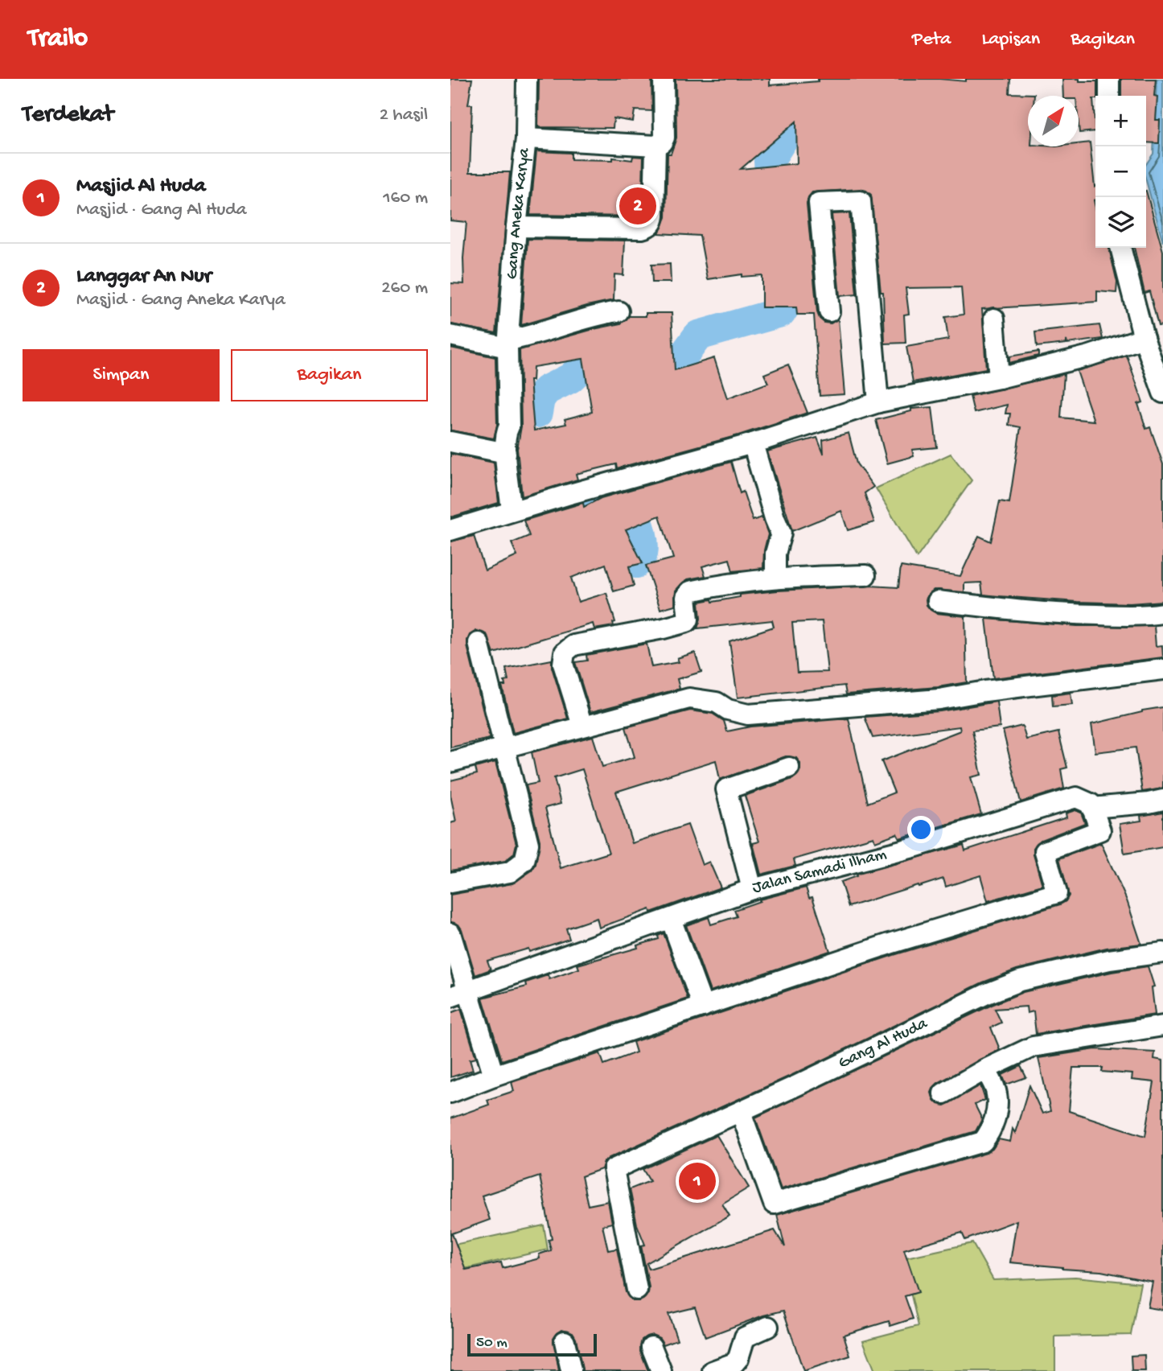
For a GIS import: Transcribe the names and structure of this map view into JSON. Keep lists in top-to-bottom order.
{
  "streets": {
    "street": ["Gang Aneka Karya", "Jalan Samadi Ilham", "Gang Al Huda"]
  },
  "scale_bar": "50 m",
  "north": "top right",
  "page": {
    "header": "Trailo",
    "nav": ["Peta", "Lapisan", "Bagikan"],
    "heading": ["Terdekat", "2 hasil"],
    "map_buttons": ["+", "−"],
    "list": [
      {
        "mark": "1",
        "name": "Masjid Al Huda",
        "note": "Masjid · Gang Al Huda",
        "value": "160 m"
      },
      {
        "mark": "2",
        "name": "Langgar An Nur",
        "note": "Masjid · Gang Aneka Karya",
        "value": "260 m"
      }
    ],
    "pins": ["2", "1"],
    "buttons": ["Simpan", "Bagikan"],
    "scale": "50 m"
  }
}
